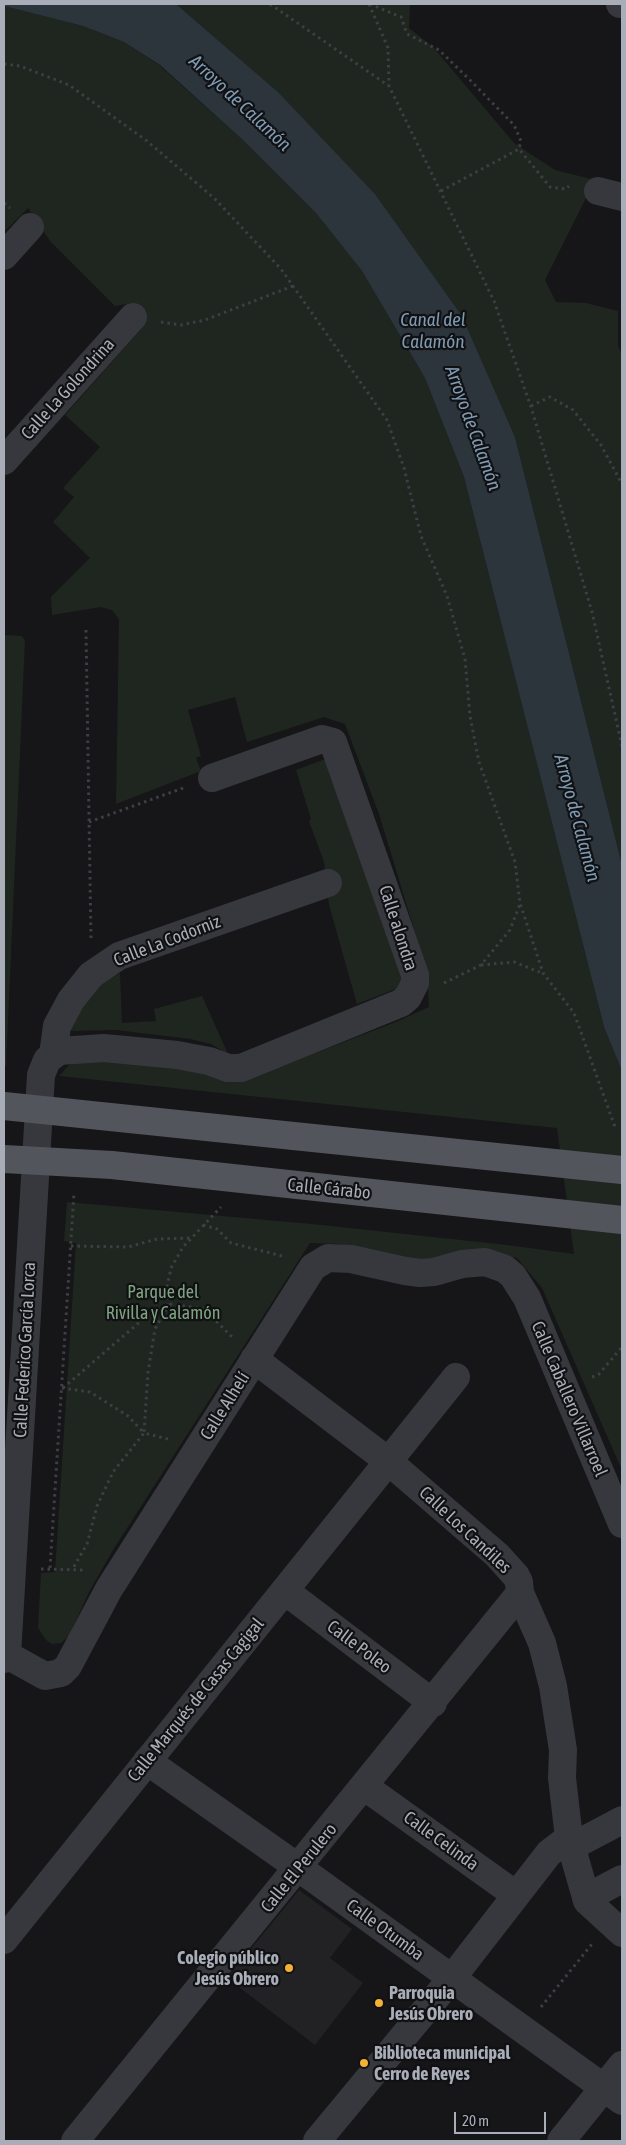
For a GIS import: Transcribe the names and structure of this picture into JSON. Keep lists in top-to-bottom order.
{
  "streets": {
    "main road": ["Calle Cárabo"],
    "street": [
      "Calle La Golondrina",
      "Calle alondra",
      "Calle La Codorniz",
      "Calle Federico García Lorca",
      "Calle Caballero Villarroel",
      "Calle Alhelí",
      "Calle Los Candiles",
      "Calle Poleo",
      "Calle Marqués de Casas Cagigal",
      "Calle Celinda",
      "Calle El Perulero",
      "Calle Otumba"
    ]
  },
  "crossings": [
    ["Calle alondra", "Calle La Codorniz"],
    ["Calle La Codorniz", "Calle Federico García Lorca"],
    ["Calle Cárabo", "Calle Federico García Lorca"],
    ["Calle Federico García Lorca", "Calle Alhelí"],
    ["Calle Caballero Villarroel", "Calle Alhelí"],
    ["Calle Alhelí", "Calle Los Candiles"],
    ["Calle Los Candiles", "Calle Marqués de Casas Cagigal"],
    ["Calle Los Candiles", "Calle El Perulero"],
    ["Calle Poleo", "Calle Marqués de Casas Cagigal"],
    ["Calle Poleo", "Calle El Perulero"],
    ["Calle Marqués de Casas Cagigal", "Calle Otumba"],
    ["Calle Celinda", "Calle El Perulero"],
    ["Calle El Perulero", "Calle Otumba"]
  ],
  "water": ["Arroyo de Calamón", "Canal del Calamón"],
  "parks": ["Parque del Rivilla y Calamón"],
  "places": ["Colegio público Jesús Obrero", "Parroquia Jesús Obrero", "Biblioteca municipal Cerro de Reyes"],
  "scale_bar": "20 m"
}
